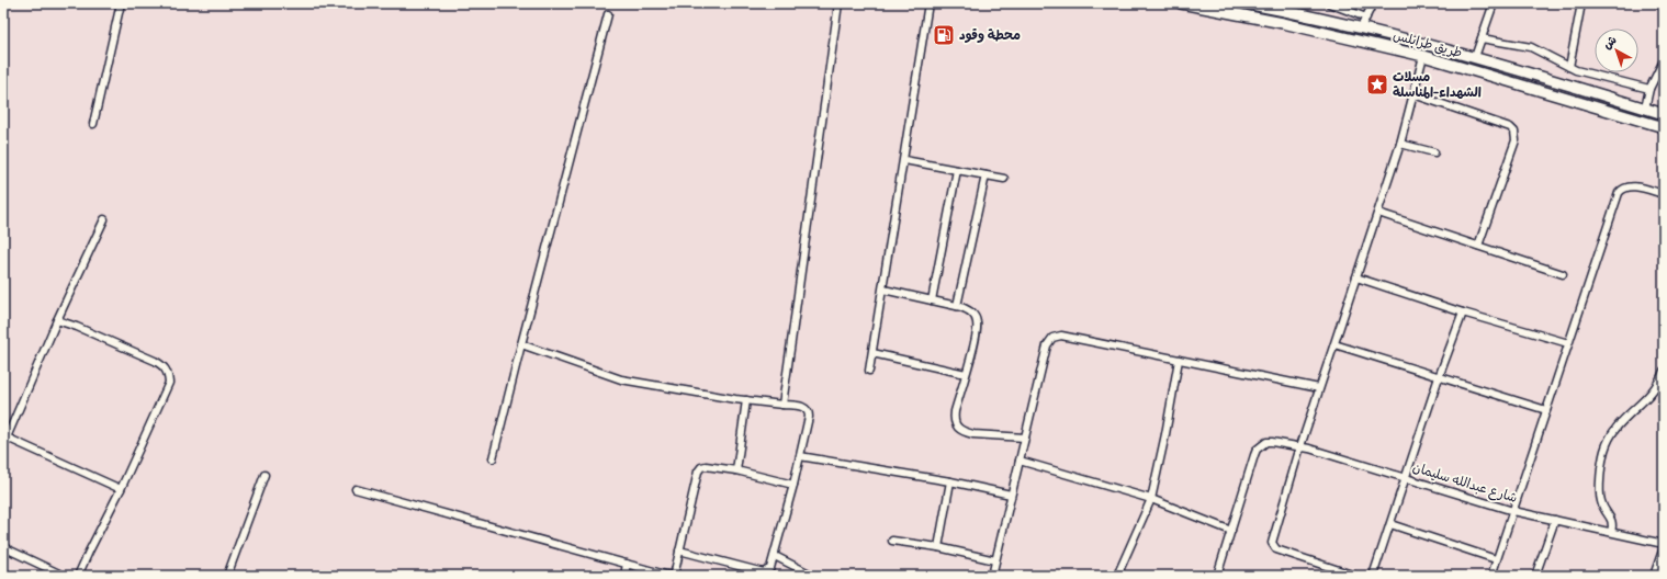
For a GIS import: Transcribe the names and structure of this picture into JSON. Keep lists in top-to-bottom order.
{
  "streets": {
    "highway": ["طريق طرابلس"],
    "street": ["شارع عبدالله سليمان"]
  },
  "places": {
    "fuel station": ["محطة وقود"],
    "place": ["مسلات الشهداء-المناسلة"]
  },
  "north": "top left"
}
